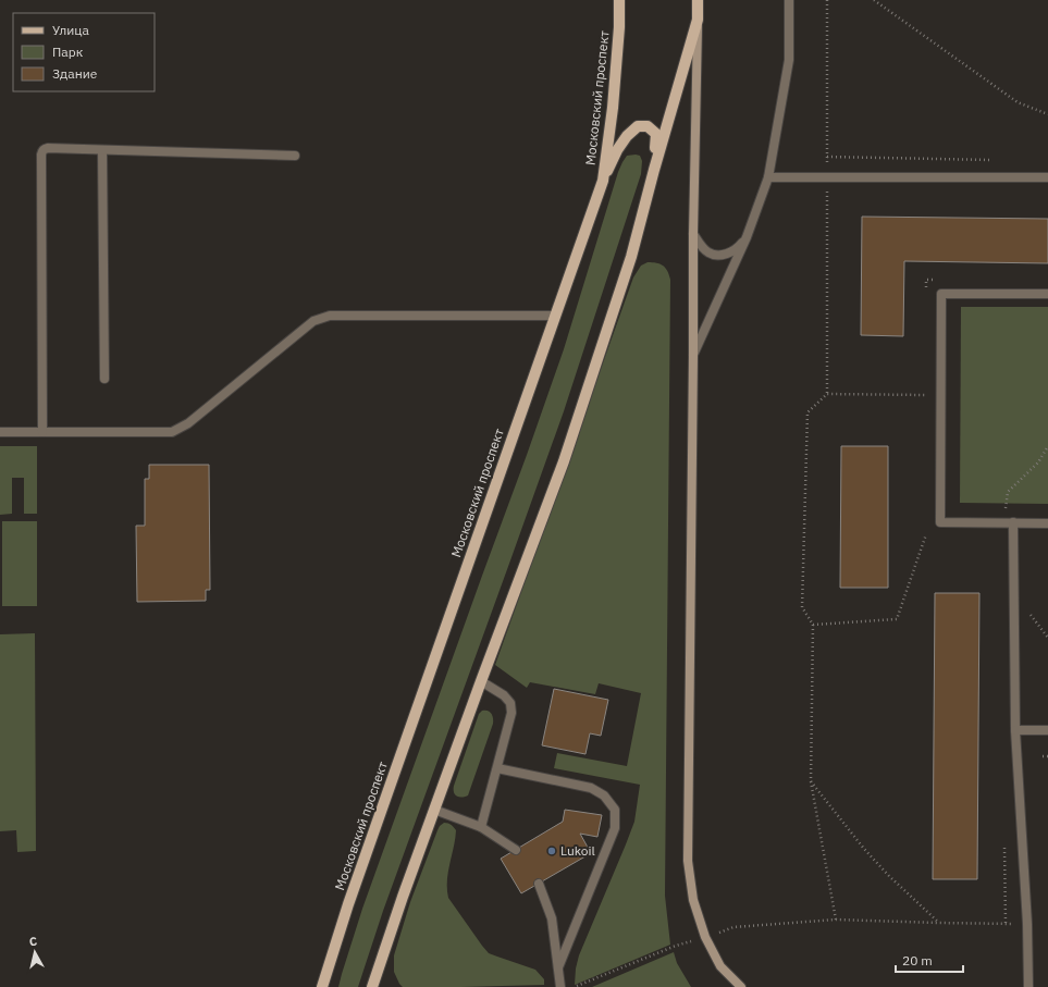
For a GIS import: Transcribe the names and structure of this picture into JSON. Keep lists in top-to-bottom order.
{
  "streets": {
    "main road": ["Московский проспект"]
  },
  "places": ["Lukoil"],
  "legend": ["Улица", "Парк", "Здание"],
  "scale_bar": "20 m",
  "north": "top"
}
